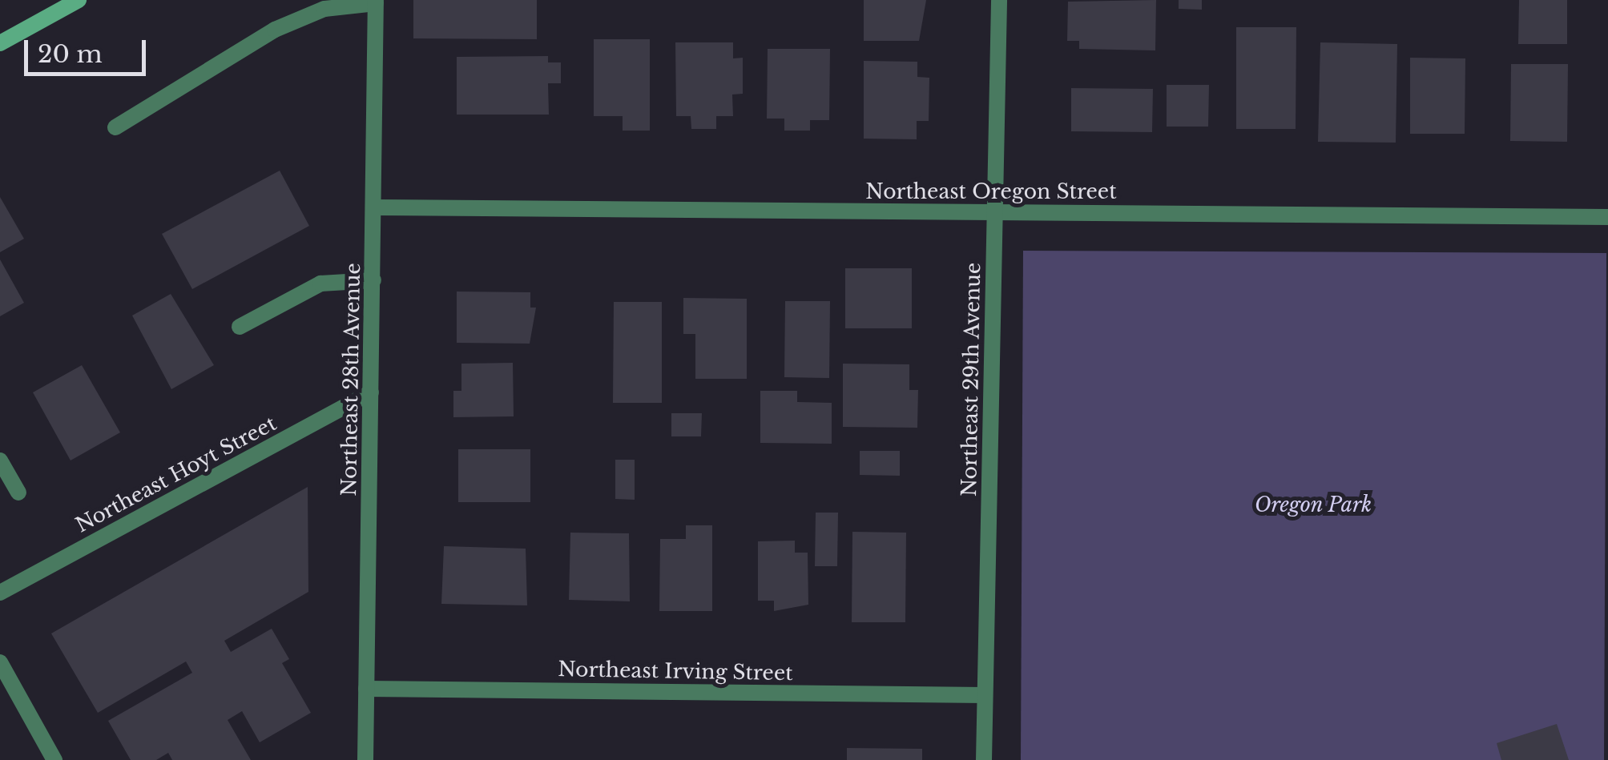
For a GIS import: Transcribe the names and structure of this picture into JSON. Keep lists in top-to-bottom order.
{
  "streets": {
    "street": [
      "Northeast Oregon Street",
      "Northeast 28th Avenue",
      "Northeast 29th Avenue",
      "Northeast Hoyt Street",
      "Northeast Irving Street"
    ]
  },
  "crossings": [
    ["Northeast Oregon Street", "Northeast 28th Avenue"],
    ["Northeast Oregon Street", "Northeast 29th Avenue"],
    ["Northeast 28th Avenue", "Northeast Hoyt Street"],
    ["Northeast 28th Avenue", "Northeast Irving Street"],
    ["Northeast 29th Avenue", "Northeast Irving Street"]
  ],
  "parks": ["Oregon Park"],
  "scale_bar": "20 m"
}
